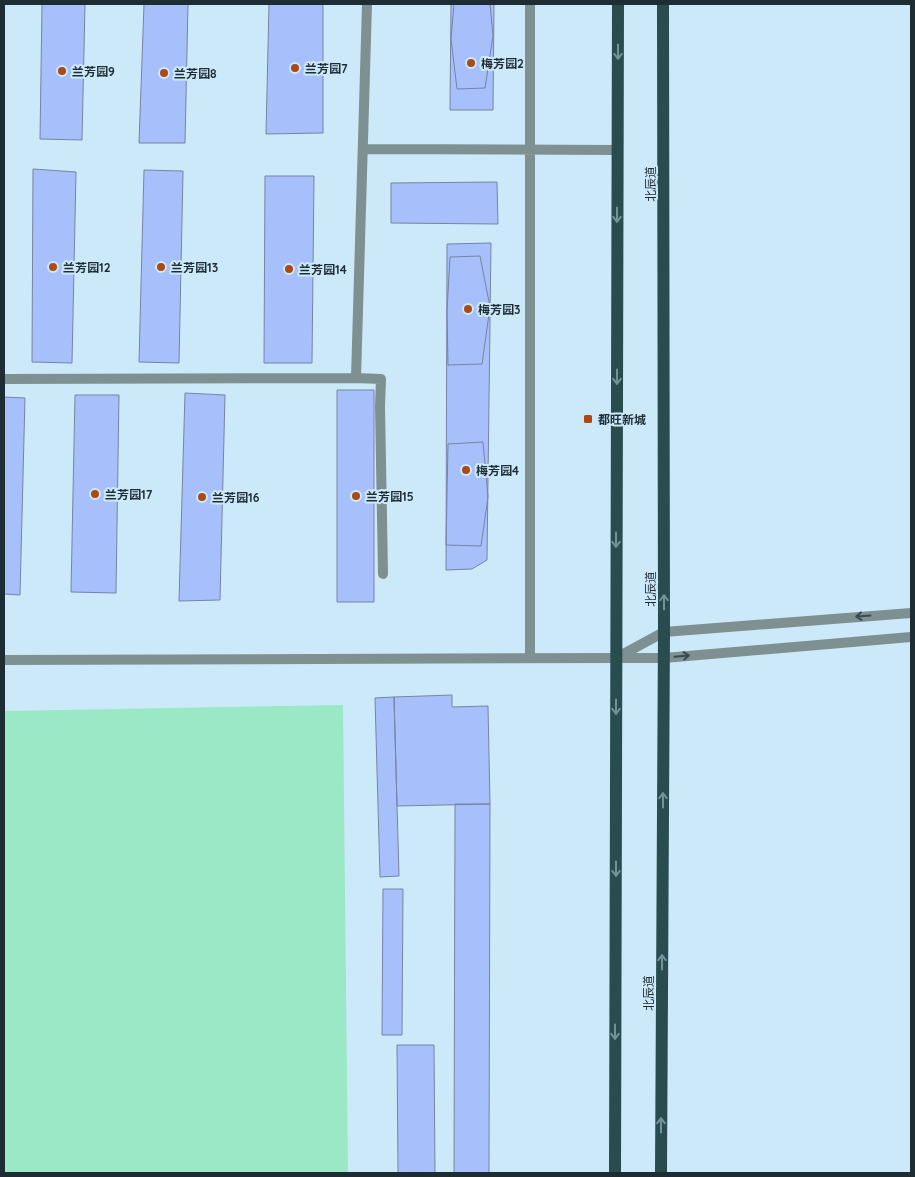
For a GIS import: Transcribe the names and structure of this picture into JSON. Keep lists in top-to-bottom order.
{
  "streets": {
    "main road": ["北辰道"]
  },
  "places": {
    "other": [
      "梅芳园2",
      "兰芳园7",
      "兰芳园9",
      "兰芳园8",
      "兰芳园12",
      "兰芳园13",
      "兰芳园14",
      "梅芳园3",
      "梅芳园4",
      "兰芳园17",
      "兰芳园15",
      "兰芳园16"
    ],
    "transit": ["都旺新城"]
  }
}
